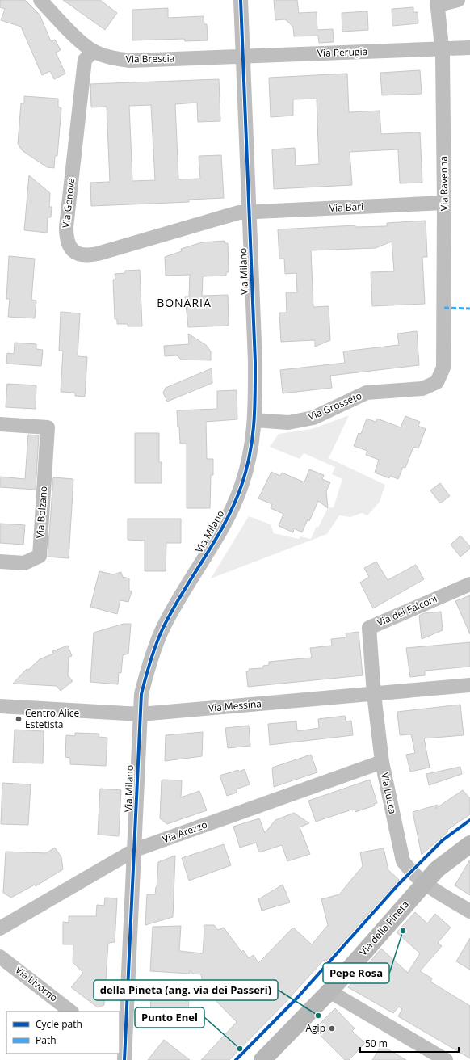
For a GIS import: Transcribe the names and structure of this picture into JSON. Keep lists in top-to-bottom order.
{
  "streets": {
    "street": [
      "Via Perugia",
      "Via Brescia",
      "Via Ravenna",
      "Via Genova",
      "Via Bari",
      "Via Milano",
      "Via Grosseto",
      "Via Bolzano",
      "Via dei Falconi",
      "Via Messina",
      "Via Lucca",
      "Via Arezzo",
      "Via della Pineta",
      "Via Livorno"
    ]
  },
  "crossings": [
    ["Via Perugia", "Via Brescia"],
    ["Via Perugia", "Via Ravenna"],
    ["Via Perugia", "Via Milano"],
    ["Via Brescia", "Via Genova"],
    ["Via Brescia", "Via Milano"],
    ["Via Ravenna", "Via Bari"],
    ["Via Ravenna", "Via Grosseto"],
    ["Via Genova", "Via Bari"],
    ["Via Genova", "Via Milano"],
    ["Via Bari", "Via Milano"],
    ["Via Milano", "Via Grosseto"],
    ["Via Milano", "Via Messina"],
    ["Via Milano", "Via Arezzo"],
    ["Via dei Falconi", "Via Messina"],
    ["Via dei Falconi", "Via Lucca"],
    ["Via Messina", "Via Lucca"],
    ["Via Lucca", "Via Arezzo"],
    ["Via Lucca", "Via della Pineta"]
  ],
  "districts": ["BONARIA"],
  "places": [
    "Centro Alice Estetista",
    "Pepe Rosa",
    "della Pineta (ang. via dei Passeri)",
    "Agip",
    "Punto Enel"
  ],
  "legend": ["Cycle path", "Path"],
  "scale_bar": "50 m"
}
